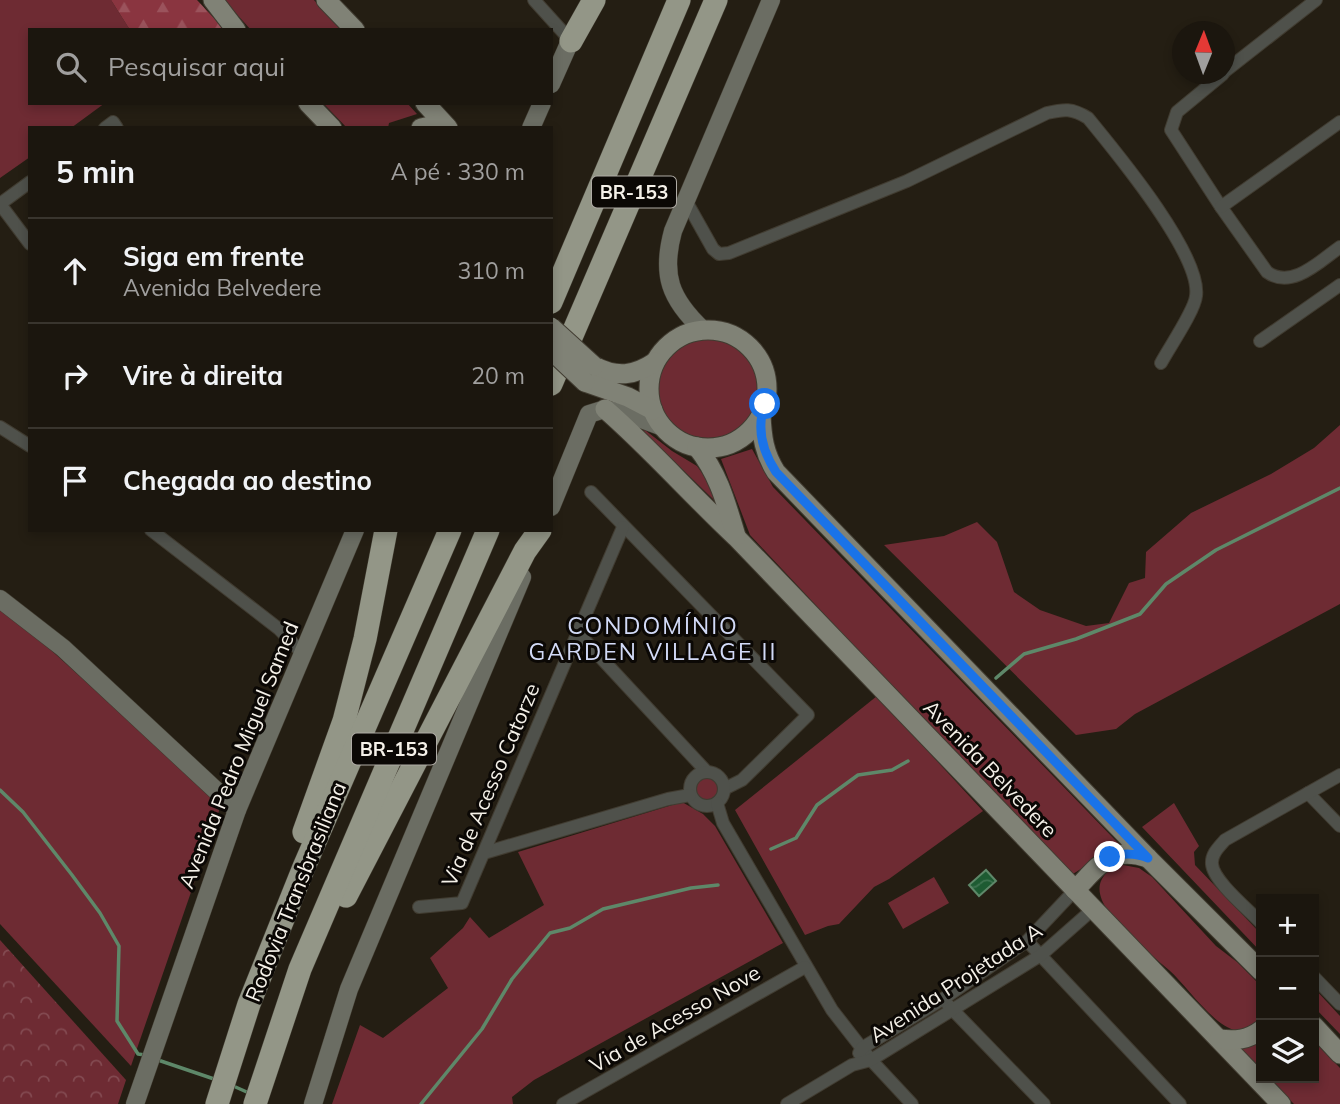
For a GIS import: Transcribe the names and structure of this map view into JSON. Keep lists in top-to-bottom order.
{
  "streets": {
    "highway": ["BR-153", "Rodovia Transbrasiliana"],
    "main road": ["Avenida Pedro Miguel Samed", "Avenida Belvedere"],
    "street": ["Via de Acesso Catorze", "Avenida Projetada A", "Via de Acesso Nove"]
  },
  "crossings": [
    ["Avenida Belvedere", "Avenida Projetada A"]
  ],
  "districts": ["CONDOMÍNIO GARDEN VILLAGE II"],
  "north": "top",
  "page": {
    "search": "Pesquisar aqui",
    "heading": ["5 min", "A pé · 330 m"],
    "list": [
      ["Siga em frente", "Avenida Belvedere", "310 m"],
      ["Vire à direita", "20 m"],
      "Chegada ao destino"
    ],
    "map_buttons": ["+", "−"]
  }
}
